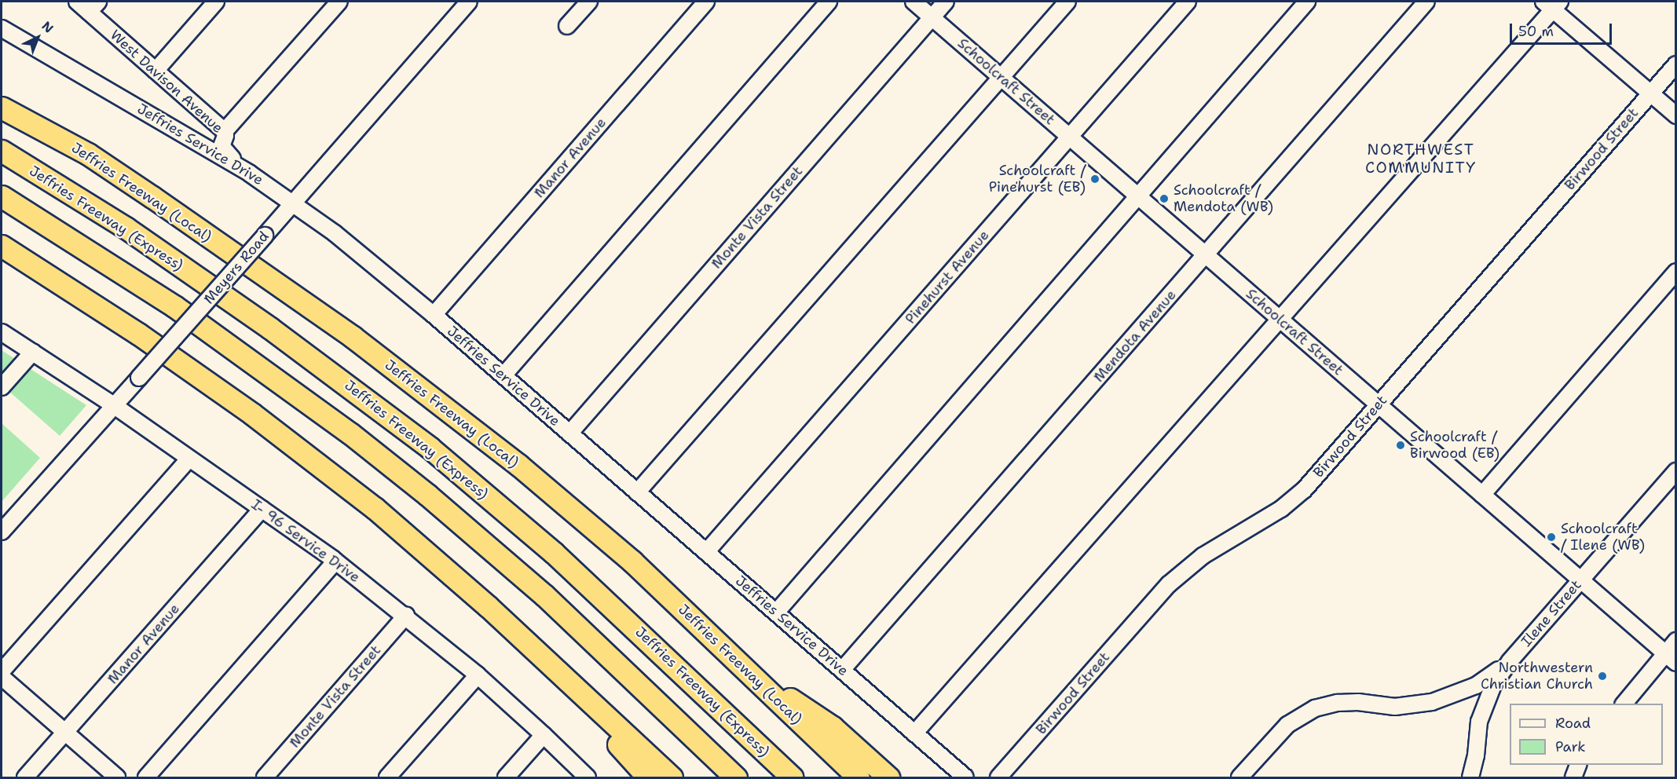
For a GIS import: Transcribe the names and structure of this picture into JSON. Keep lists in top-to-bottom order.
{
  "streets": {
    "highway": ["Jeffries Freeway (Local)", "Jeffries Freeway (Express)"],
    "street": [
      "West Davison Avenue",
      "Schoolcraft Street",
      "Jeffries Service Drive",
      "Birwood Street",
      "Manor Avenue",
      "Monte Vista Street",
      "Meyers Road",
      "Pinehurst Avenue",
      "Mendota Avenue",
      "I- 96 Service Drive",
      "Ilene Street"
    ]
  },
  "crossings": [
    ["West Davison Avenue", "Jeffries Service Drive"],
    ["Schoolcraft Street", "Birwood Street"],
    ["Schoolcraft Street", "Monte Vista Street"],
    ["Schoolcraft Street", "Pinehurst Avenue"],
    ["Schoolcraft Street", "Mendota Avenue"],
    ["Schoolcraft Street", "Ilene Street"],
    ["Jeffries Service Drive", "Manor Avenue"],
    ["Jeffries Service Drive", "Monte Vista Street"],
    ["Jeffries Service Drive", "Meyers Road"],
    ["Jeffries Service Drive", "Pinehurst Avenue"],
    ["Jeffries Service Drive", "Mendota Avenue"],
    ["Manor Avenue", "I- 96 Service Drive"],
    ["Monte Vista Street", "I- 96 Service Drive"],
    ["Meyers Road", "I- 96 Service Drive"]
  ],
  "districts": ["NORTHWEST COMMUNITY"],
  "places": [
    "Schoolcraft / Pinehurst (EB)",
    "Schoolcraft / Mendota (WB)",
    "Schoolcraft / Birwood (EB)",
    "Schoolcraft / Ilene (WB)",
    "Northwestern Christian Church"
  ],
  "legend": ["Road", "Park"],
  "scale_bar": "50 m",
  "north": "top right"
}
